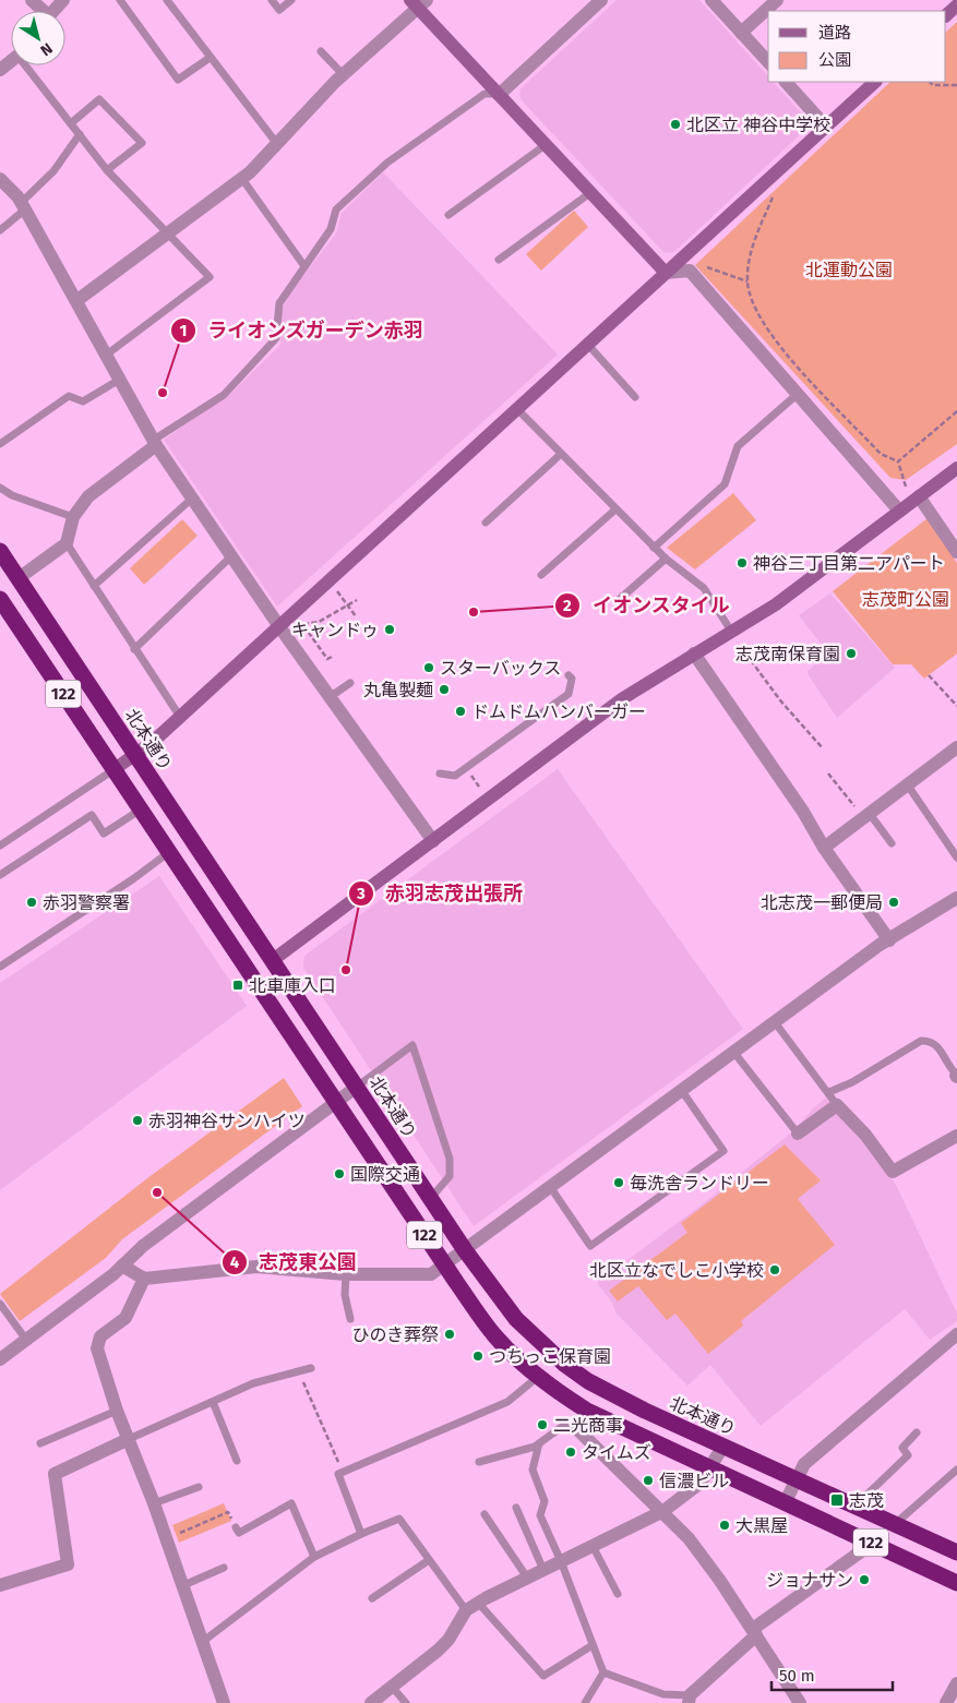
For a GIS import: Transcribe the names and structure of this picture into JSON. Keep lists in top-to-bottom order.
{
  "streets": {
    "highway": ["122", "北本通り"]
  },
  "parks": ["北運動公園", "志茂町公園"],
  "places": {
    "other": [
      "北区立 神谷中学校",
      "ライオンズガーデン赤羽",
      "神谷三丁目第二アパート",
      "イオンスタイル",
      "キャンドゥ",
      "志茂南保育園",
      "スターバックス",
      "丸亀製麺",
      "ドムドムハンバーガー",
      "赤羽警察署",
      "北志茂一郵便局",
      "赤羽志茂出張所",
      "赤羽神谷サンハイツ",
      "国際交通",
      "毎洗舎ランドリー",
      "志茂東公園",
      "北区立なでしこ小学校",
      "ひのき葬祭",
      "つちっこ保育園",
      "二光商事",
      "タイムズ",
      "信濃ビル",
      "大黒屋",
      "ジョナサン"
    ],
    "transit": ["北車庫入口", "志茂"]
  },
  "legend": ["道路", "公園"],
  "scale_bar": "50 m",
  "north": "bottom right"
}
